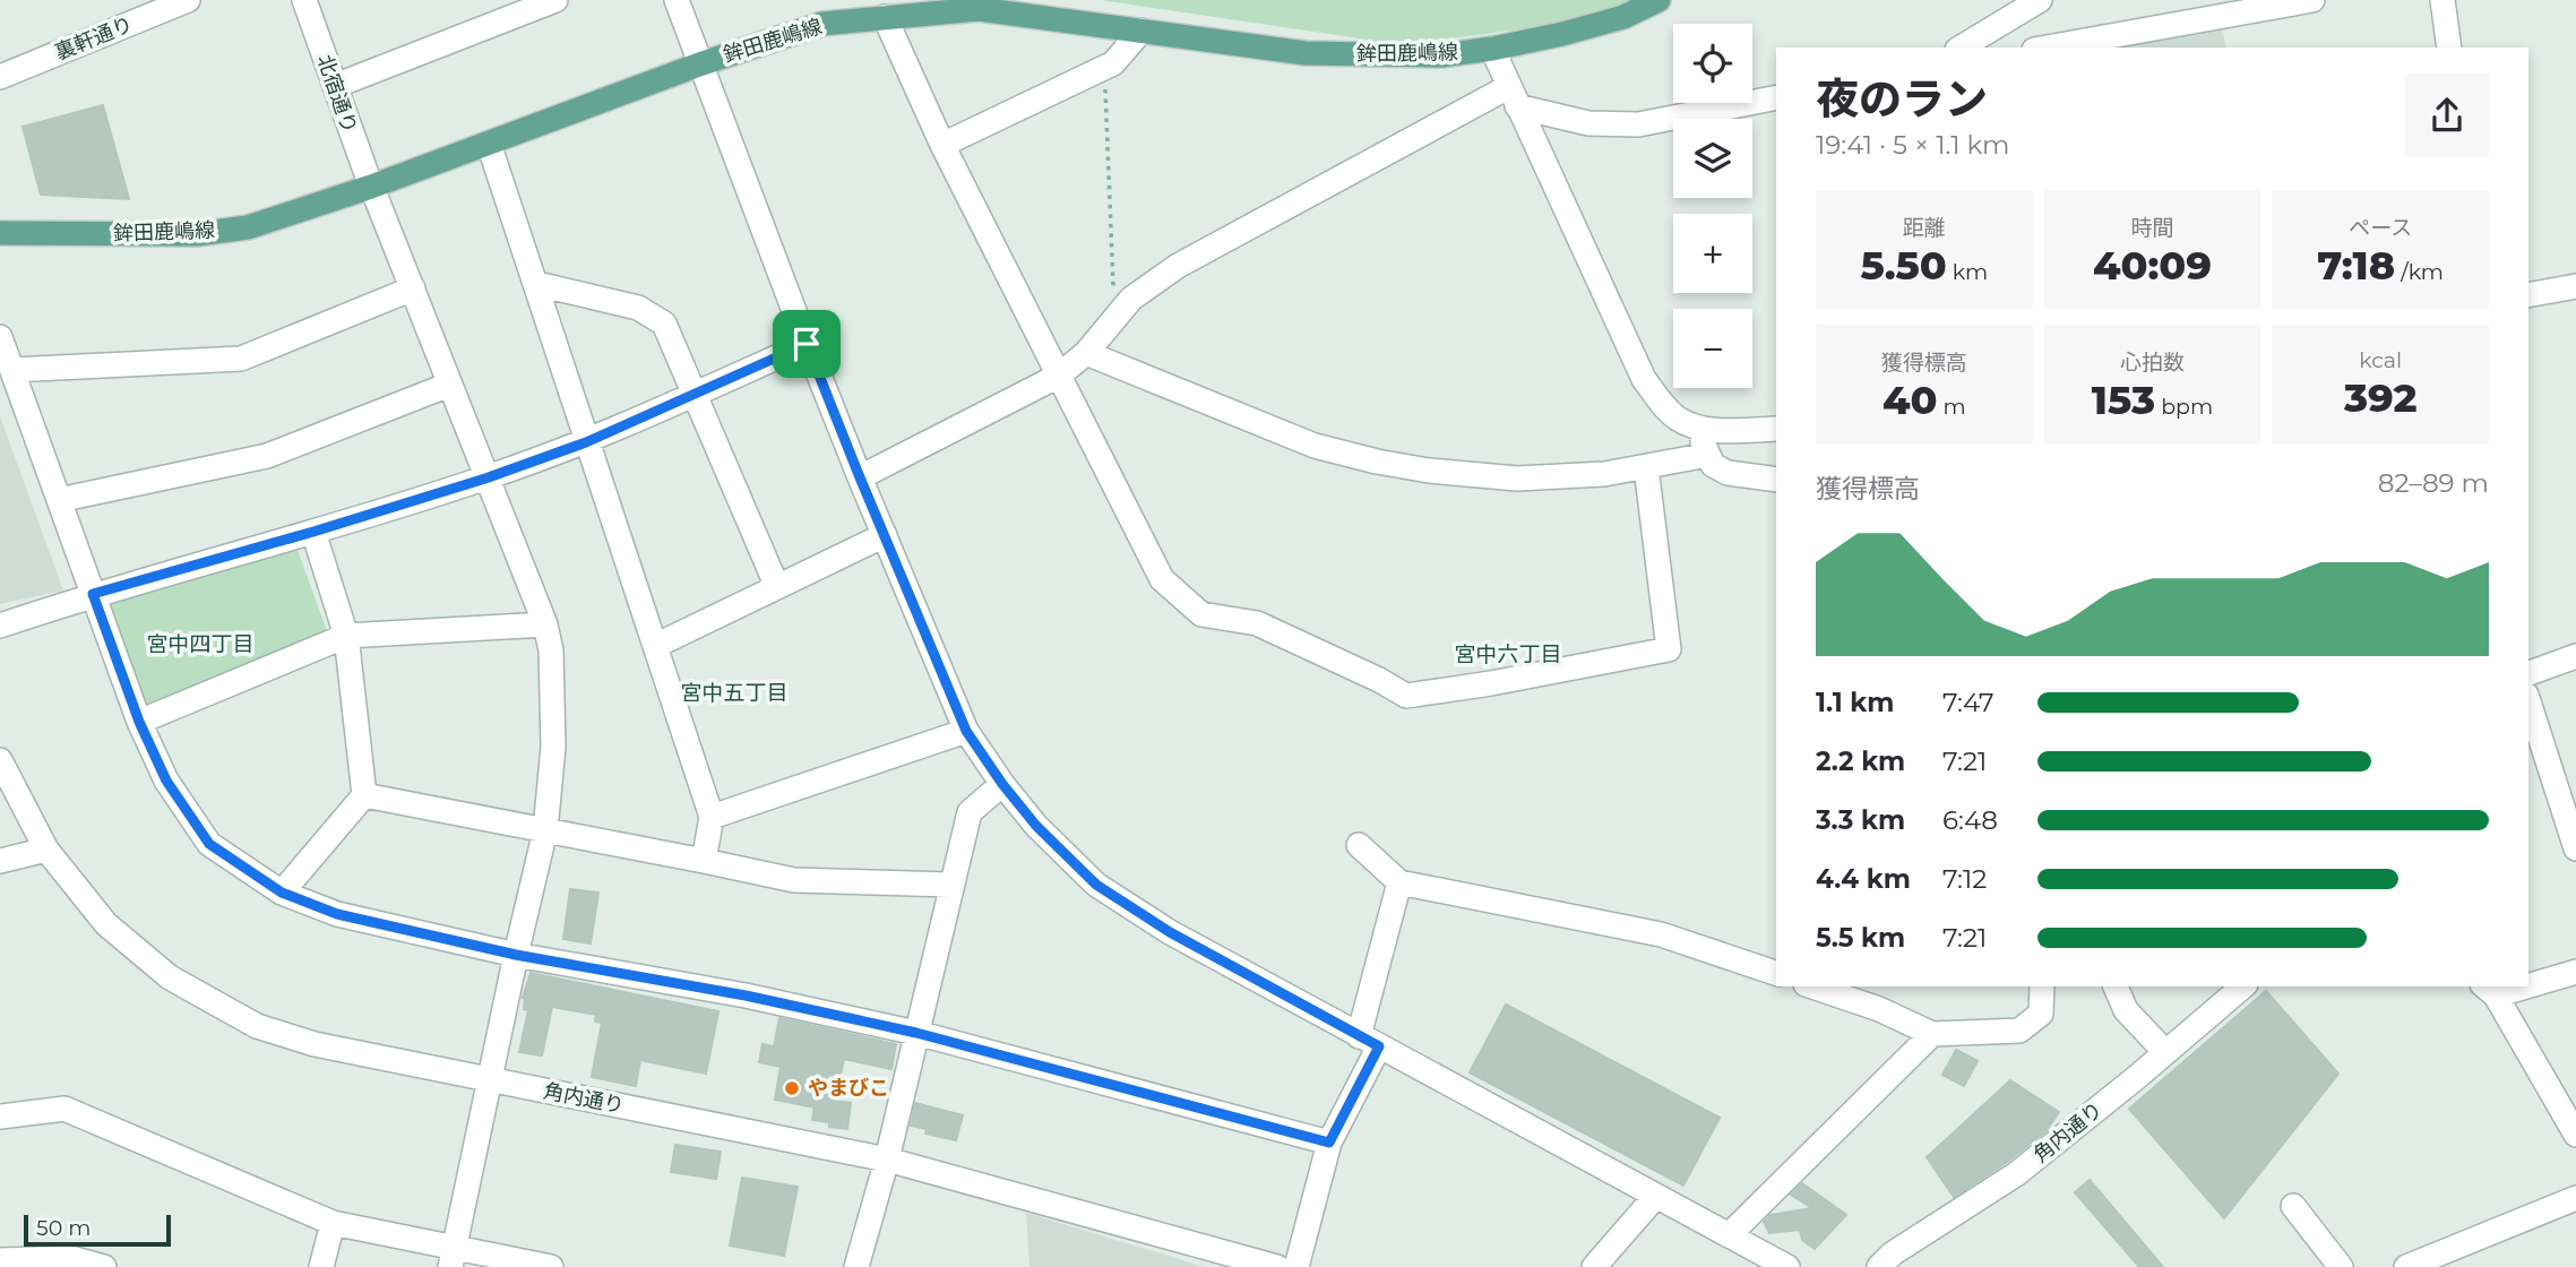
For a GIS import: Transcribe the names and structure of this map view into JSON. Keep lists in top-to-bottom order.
{
  "streets": {
    "main road": ["鉾田鹿嶋線"],
    "street": ["裏軒通り", "北宿通り", "角内通り"]
  },
  "crossings": [
    ["鉾田鹿嶋線", "北宿通り"],
    ["北宿通り", "角内通り"]
  ],
  "districts": ["宮中四丁目", "宮中六丁目", "宮中五丁目"],
  "places": ["やまびこ"],
  "scale_bar": "50 m",
  "page": {
    "map_buttons": ["+", "−"],
    "heading": ["夜のラン", "19:41 · 5 × 1.1 km"],
    "stats": [
      ["距離", "5.50 km"],
      ["時間", "40:09"],
      ["ペース", "7:18 /km"],
      ["獲得標高", "40 m"],
      ["心拍数", "153 bpm"],
      ["kcal", "392"]
    ],
    "chart": ["獲得標高", "82–89 m"],
    "list": [
      {
        "name": "1.1 km",
        "note": "7:47"
      },
      {
        "name": "2.2 km",
        "note": "7:21"
      },
      {
        "name": "3.3 km",
        "note": "6:48"
      },
      {
        "name": "4.4 km",
        "note": "7:12"
      },
      {
        "name": "5.5 km",
        "note": "7:21"
      }
    ],
    "scale": "50 m"
  }
}
